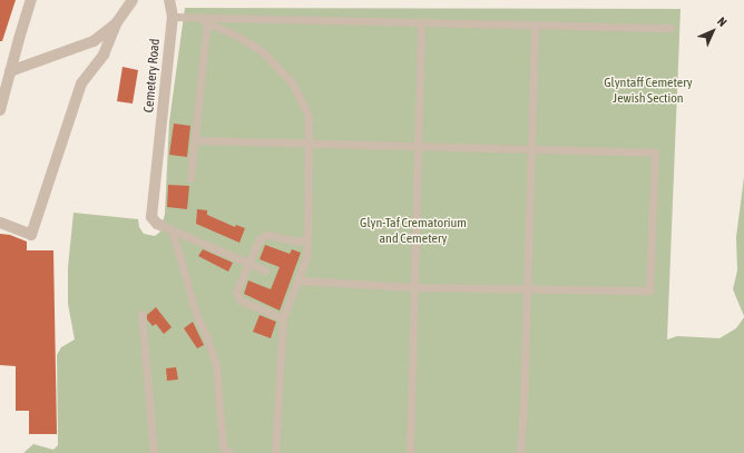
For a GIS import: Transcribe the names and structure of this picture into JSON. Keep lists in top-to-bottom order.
{
  "streets": {
    "street": ["Cemetery Road"]
  },
  "parks": ["Glyntaff Cemetery Jewish Section", "Glyn-Taf Crematorium and Cemetery"],
  "north": "top right"
}
